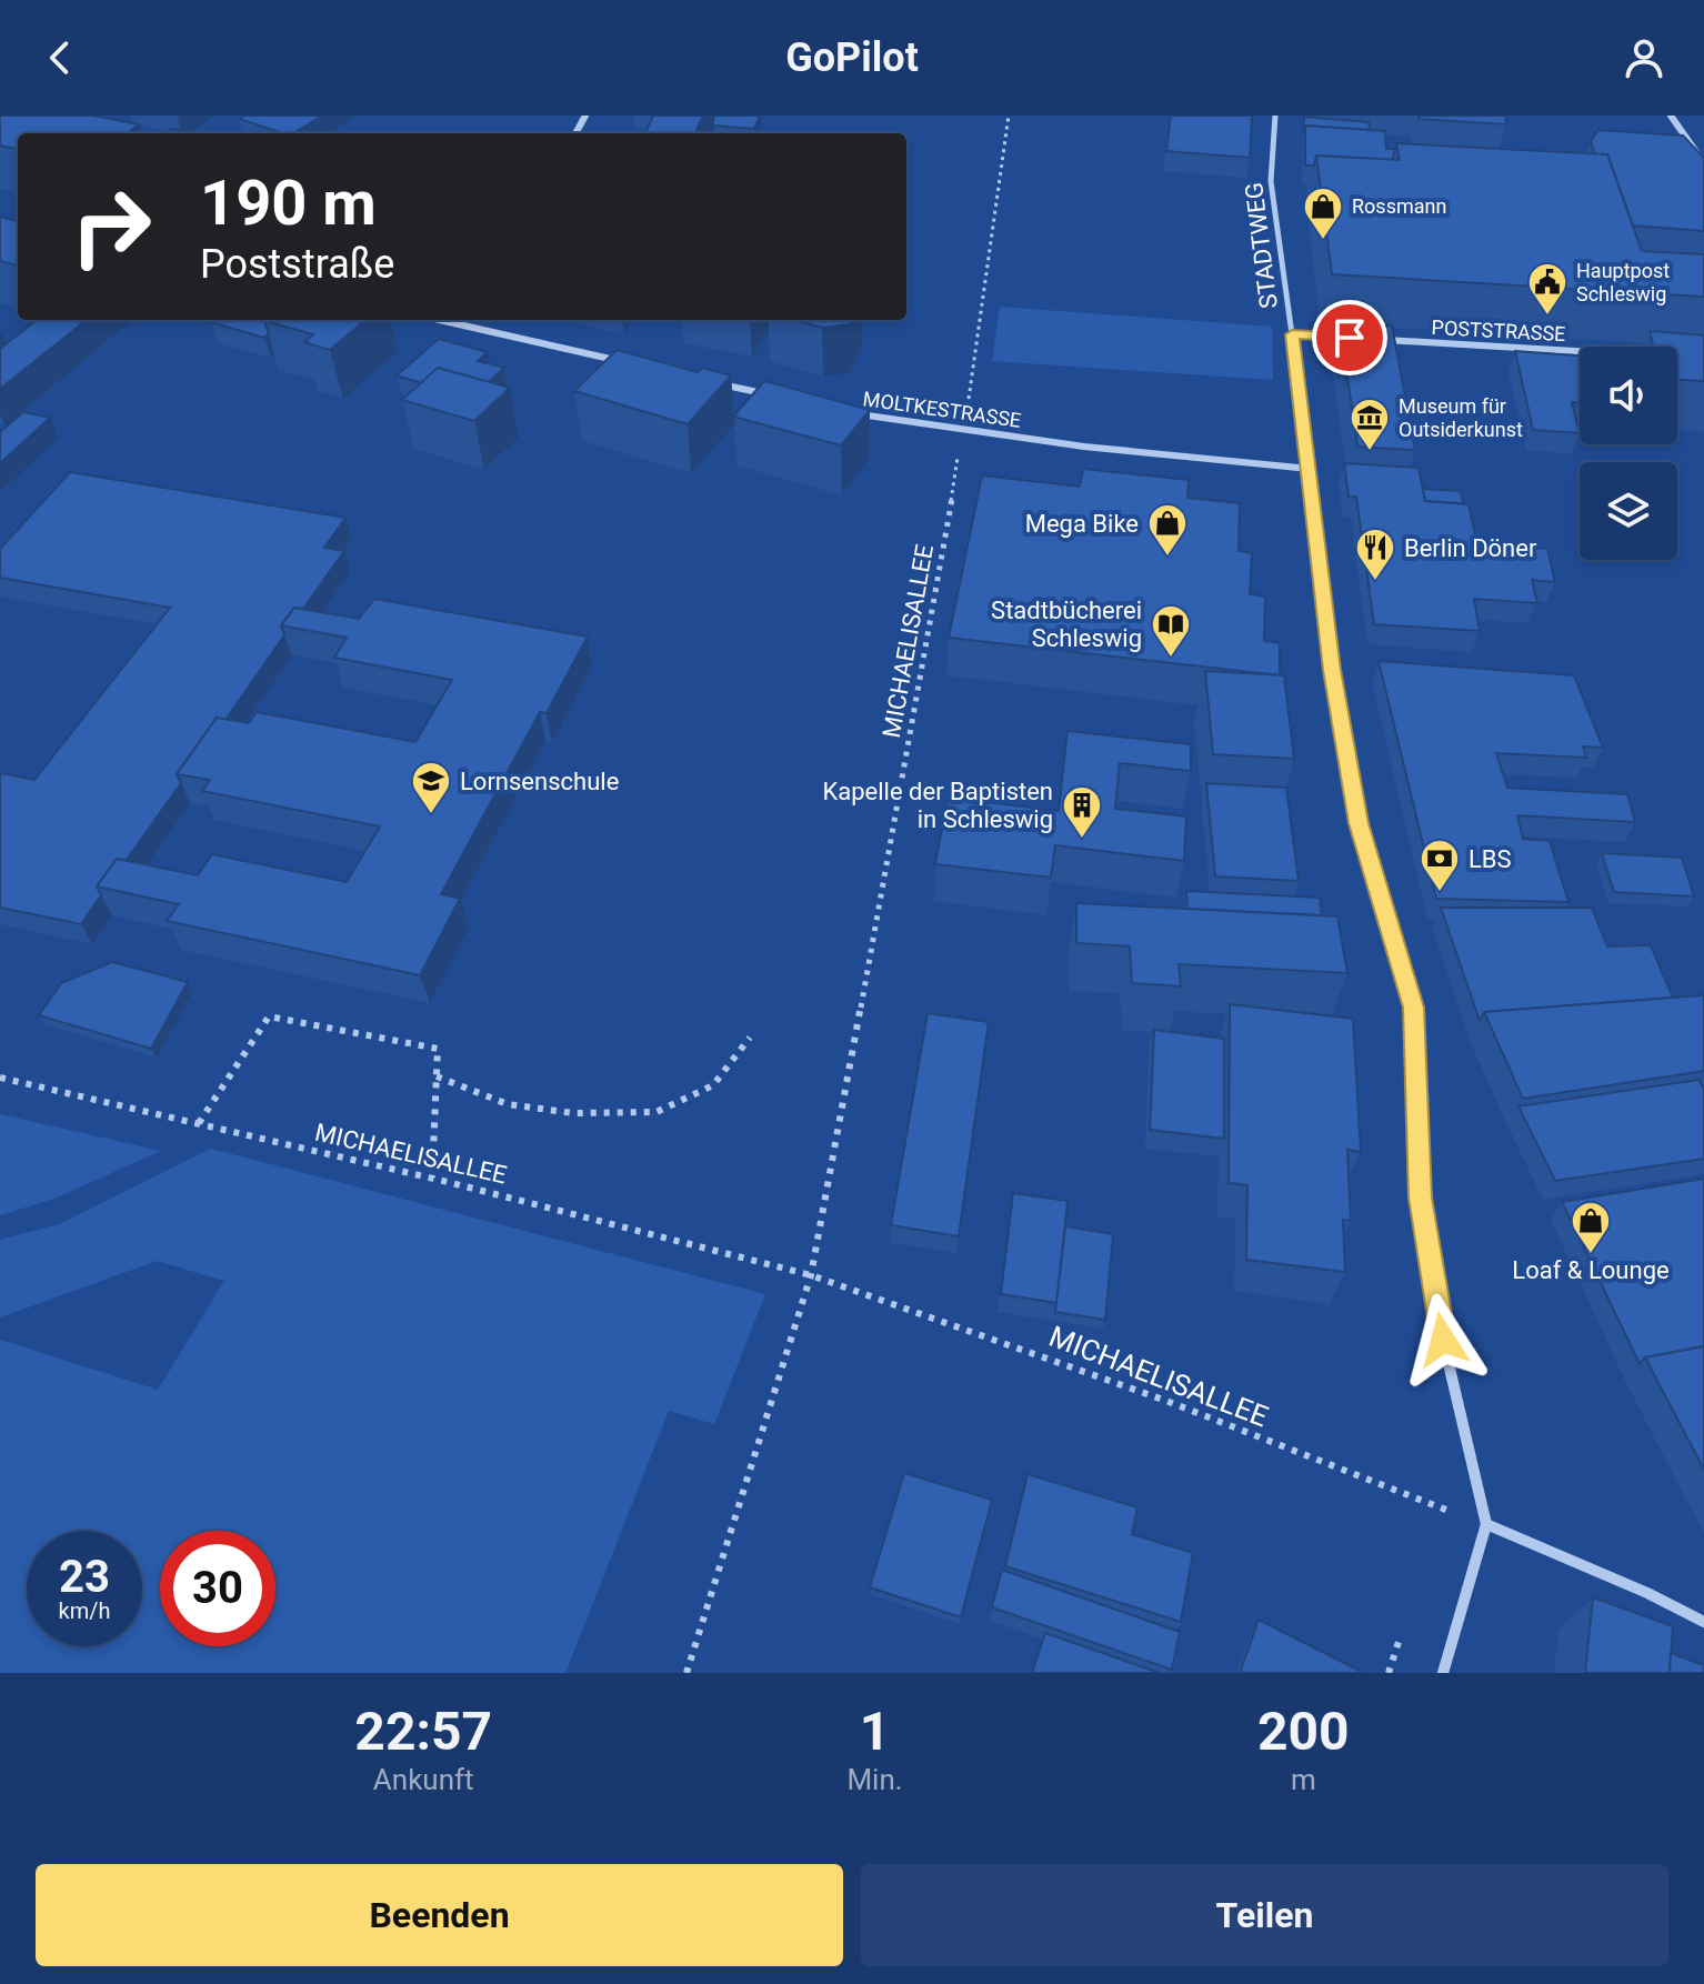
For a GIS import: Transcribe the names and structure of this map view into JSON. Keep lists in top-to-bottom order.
{
  "streets": {
    "street": ["STADTWEG", "POSTSTRASSE", "MOLTKESTRASSE"],
    "path": ["MICHAELISALLEE"]
  },
  "crossings": [
    ["STADTWEG", "MOLTKESTRASSE"],
    ["STADTWEG", "MICHAELISALLEE"],
    ["MOLTKESTRASSE", "MICHAELISALLEE"]
  ],
  "places": {
    "shop": ["Rossmann", "Mega Bike", "Loaf & Lounge"],
    "public building": ["Hauptpost Schleswig"],
    "museum": ["Museum für Outsiderkunst"],
    "restaurant": ["Berlin Döner"],
    "library": ["Stadtbücherei Schleswig"],
    "school or university": ["Lornsenschule"],
    "building": ["Kapelle der Baptisten in Schleswig"],
    "bank": ["LBS"]
  },
  "page": {
    "header": "GoPilot",
    "turn": ["190 m", "Poststraße"],
    "speed": "23 km/h",
    "limit": "30",
    "eta": [
      "22:57",
      "Ankunft",
      "1",
      "Min.",
      "200",
      "m"
    ],
    "buttons": ["Beenden", "Teilen"]
  }
}
